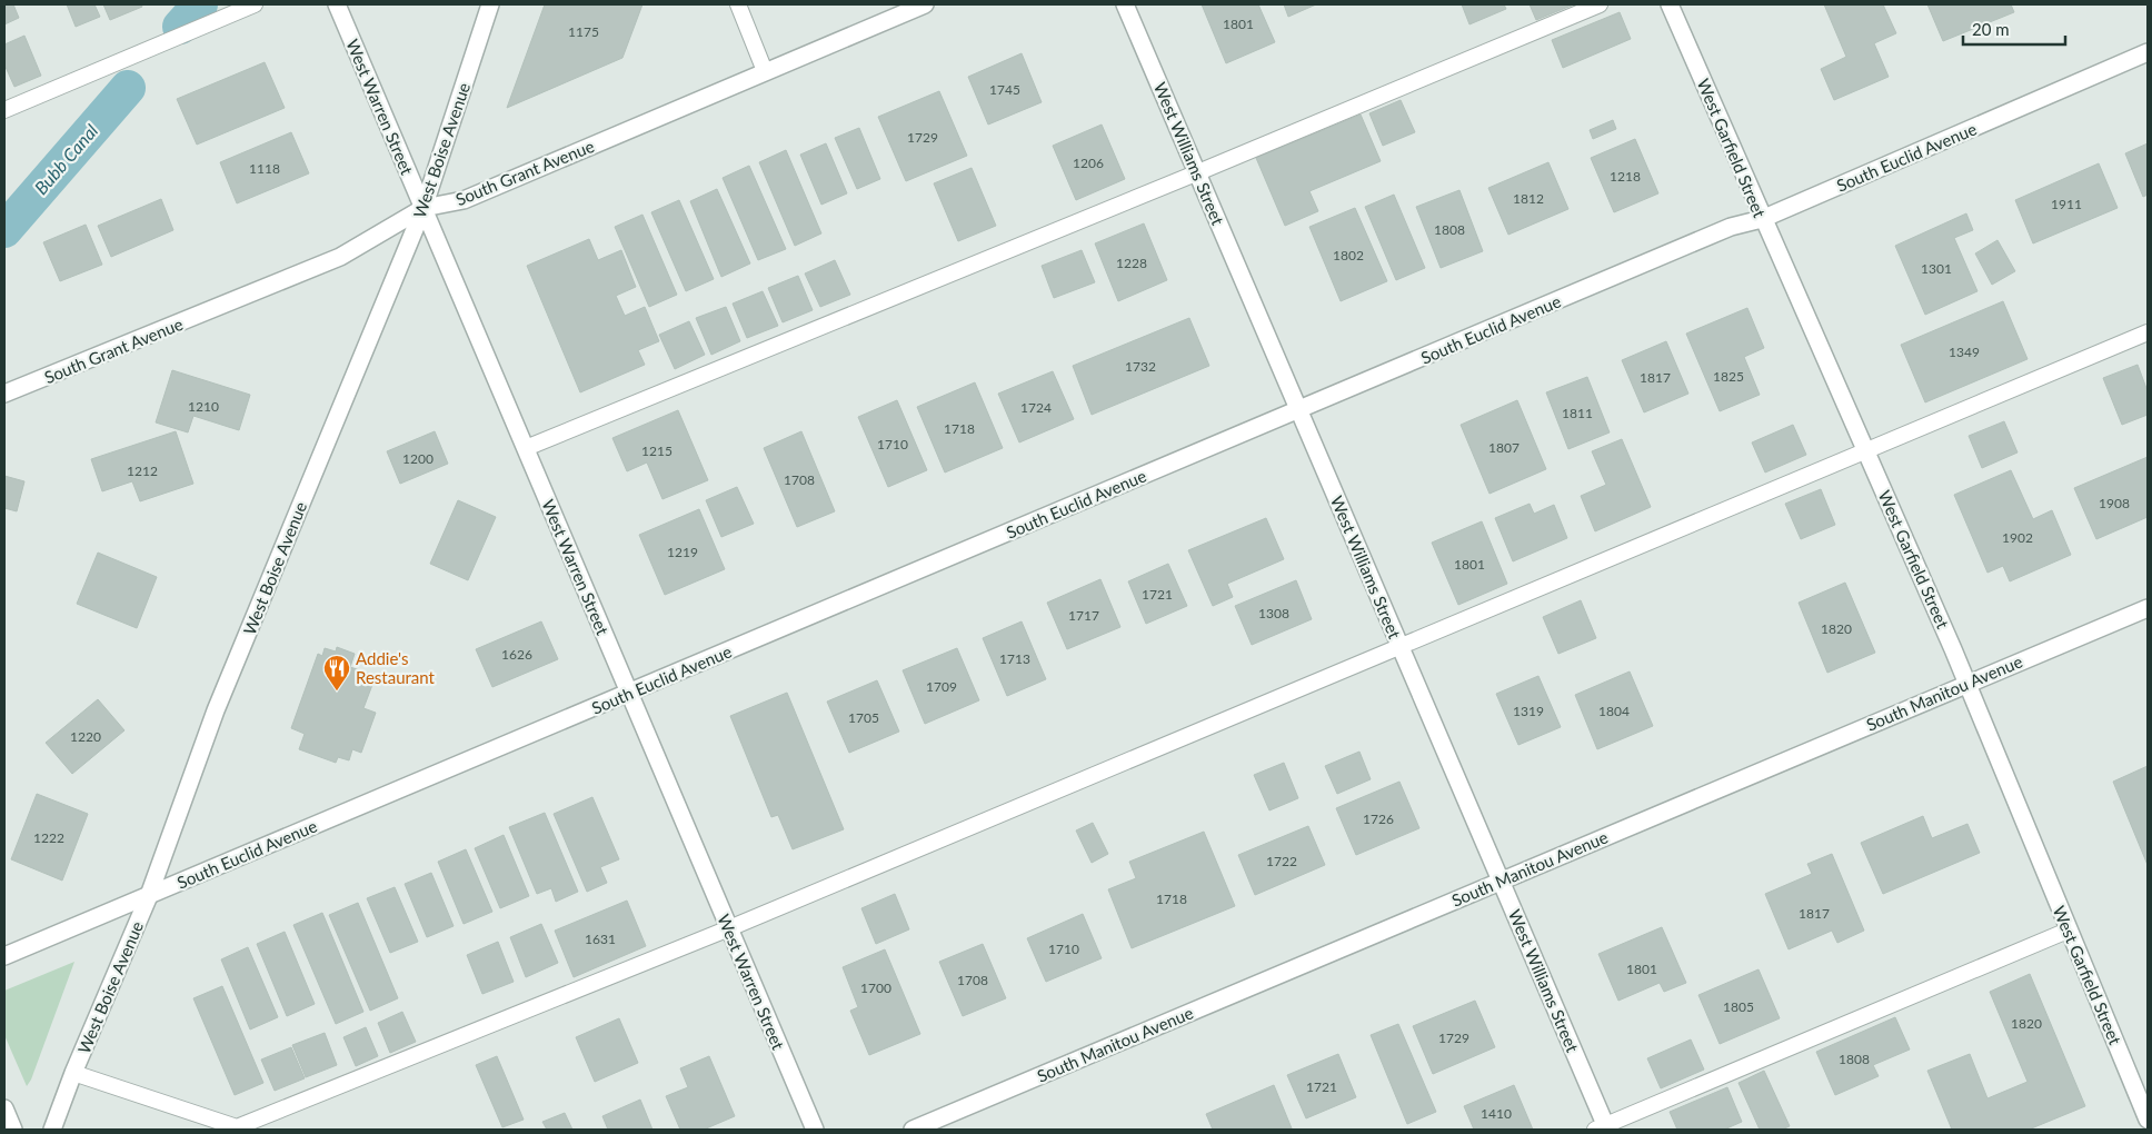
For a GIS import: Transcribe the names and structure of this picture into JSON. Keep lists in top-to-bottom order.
{
  "streets": {
    "street": [
      "West Warren Street",
      "West Garfield Street",
      "West Boise Avenue",
      "West Williams Street",
      "South Euclid Avenue",
      "South Grant Avenue",
      "South Manitou Avenue"
    ]
  },
  "crossings": [
    ["West Warren Street", "West Boise Avenue"],
    ["West Warren Street", "South Euclid Avenue"],
    ["West Warren Street", "South Grant Avenue"],
    ["West Garfield Street", "South Euclid Avenue"],
    ["West Garfield Street", "South Manitou Avenue"],
    ["West Boise Avenue", "South Euclid Avenue"],
    ["West Boise Avenue", "South Grant Avenue"],
    ["West Williams Street", "South Euclid Avenue"],
    ["West Williams Street", "South Manitou Avenue"]
  ],
  "water": ["Bubb Canal"],
  "places": {
    "restaurant": ["Addie's Restaurant"]
  },
  "house_numbers": [
    "1801",
    "1175",
    "1745",
    "1729",
    "1206",
    "1118",
    "1218",
    "1812",
    "1911",
    "1808",
    "1802",
    "1228",
    "1301",
    "1349",
    "1732",
    "1825",
    "1817",
    "1210",
    "1724",
    "1811",
    "1718",
    "1710",
    "1807",
    "1215",
    "1200",
    "1212",
    "1708",
    "1908",
    "1902",
    "1219",
    "1801",
    "1721",
    "1308",
    "1717",
    "1820",
    "1626",
    "1713",
    "1709",
    "1319",
    "1804",
    "1705",
    "1220",
    "1726",
    "1222",
    "1722",
    "1718",
    "1817",
    "1631",
    "1710",
    "1801",
    "1708",
    "1700",
    "1805",
    "1820",
    "1729",
    "1808",
    "1721",
    "1410"
  ],
  "scale_bar": "20 m"
}
